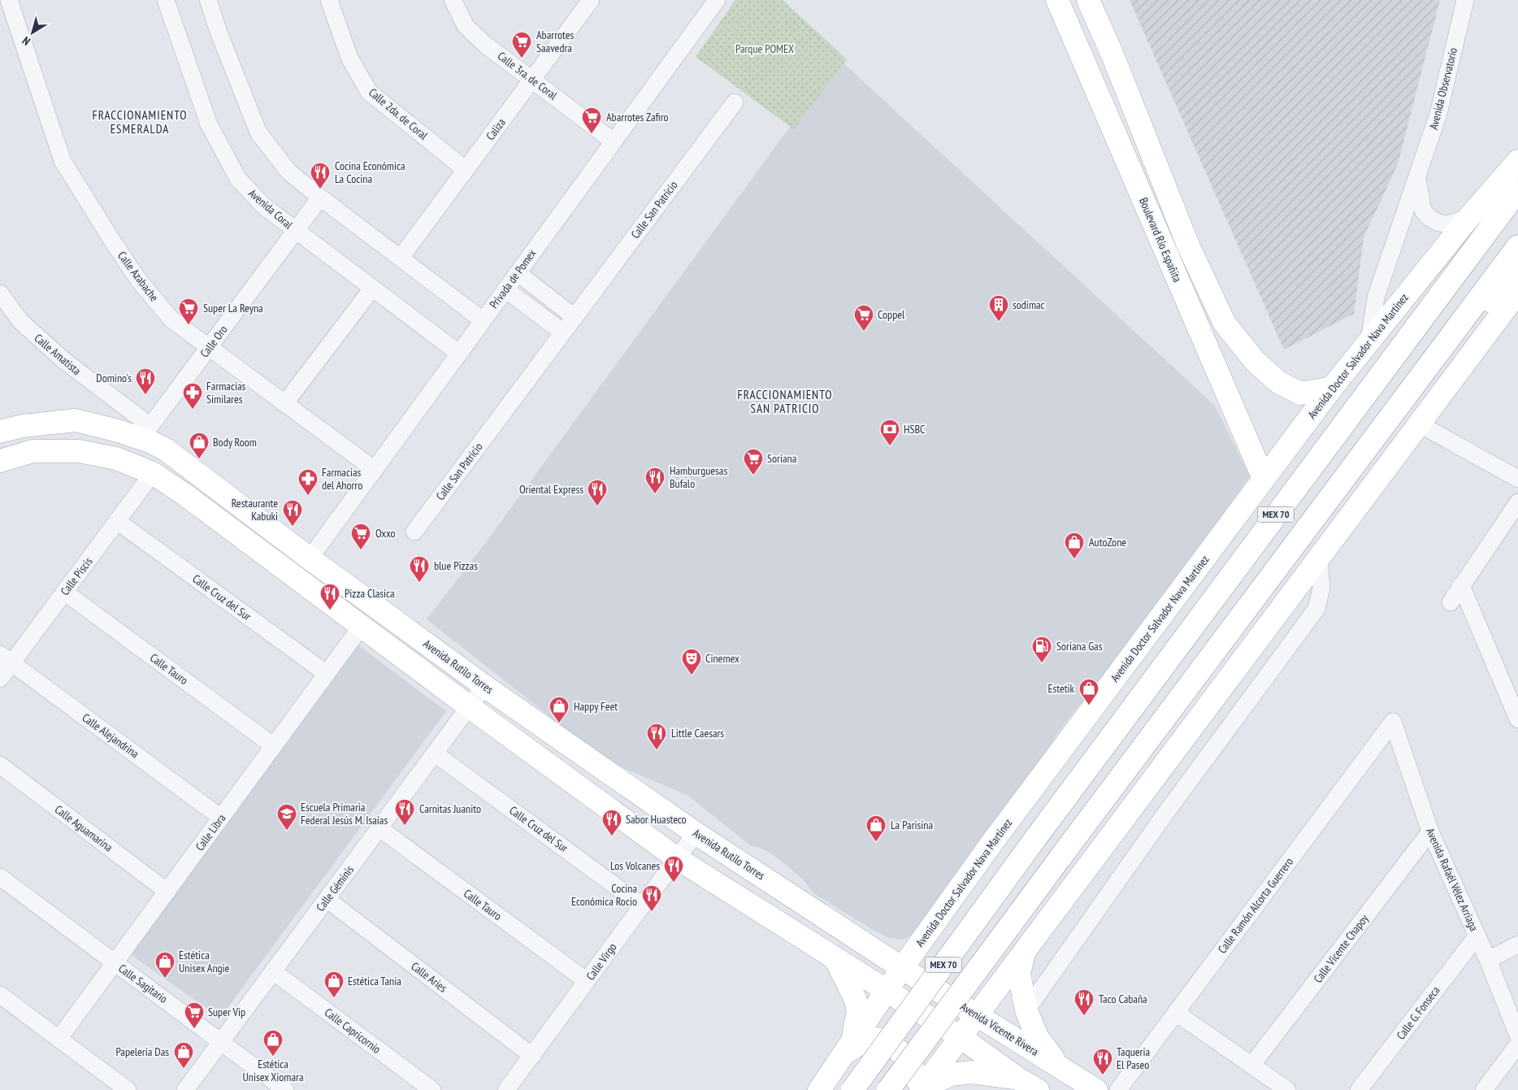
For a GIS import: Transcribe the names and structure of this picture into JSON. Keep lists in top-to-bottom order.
{
  "streets": {
    "main road": [
      "Boulevard Río Españita",
      "Avenida Doctor Salvador Nava Martínez",
      "MEX 70",
      "Avenida Rutilo Torres",
      "Avenida Vicente Rivera"
    ],
    "street": [
      "Calle 3ra. de Coral",
      "Avenida Observatorio",
      "Calle 2da. de Coral",
      "Caliza",
      "Avenida Coral",
      "Calle San Patricio",
      "Calle Azabache",
      "Privada de Pomex",
      "Calle Oro",
      "Calle Amatista",
      "Calle Piscis",
      "Calle Cruz del Sur",
      "Calle Tauro",
      "Calle Alejandrina",
      "Calle Aguamarina",
      "Calle Libra",
      "Avenida Rafaél Vélez Arriaga",
      "Calle Géminis",
      "Calle Ramón Alcorta Guerrero",
      "Calle Vicente Chapoy",
      "Calle Virgo",
      "Calle Aries",
      "Calle Sagitario",
      "Calle G. Fonseca",
      "Calle Capricornio"
    ]
  },
  "crossings": [
    ["Calle 3ra. de Coral", "Caliza"],
    ["Calle 3ra. de Coral", "Privada de Pomex"],
    ["Avenida Observatorio", "Avenida Doctor Salvador Nava Martínez"],
    ["Calle 2da. de Coral", "Caliza"],
    ["Avenida Coral", "Privada de Pomex"],
    ["Avenida Coral", "Calle Oro"],
    ["Boulevard Río Españita", "Avenida Doctor Salvador Nava Martínez"],
    ["Calle Azabache", "Privada de Pomex"],
    ["Calle Azabache", "Calle Oro"],
    ["Privada de Pomex", "Avenida Rutilo Torres"],
    ["Calle Oro", "Calle Amatista"],
    ["Calle Oro", "Avenida Rutilo Torres"],
    ["Calle Amatista", "Avenida Rutilo Torres"],
    ["Avenida Doctor Salvador Nava Martínez", "Avenida Rutilo Torres"],
    ["Avenida Doctor Salvador Nava Martínez", "Avenida Vicente Rivera"],
    ["Calle Piscis", "Calle Cruz del Sur"],
    ["Calle Piscis", "Calle Tauro"],
    ["Calle Piscis", "Calle Alejandrina"],
    ["Calle Cruz del Sur", "Calle Libra"],
    ["Calle Cruz del Sur", "Calle Géminis"],
    ["Calle Cruz del Sur", "Calle Virgo"],
    ["Avenida Rutilo Torres", "Calle Géminis"],
    ["Avenida Rutilo Torres", "Calle Virgo"],
    ["Avenida Rutilo Torres", "Avenida Vicente Rivera"],
    ["Calle Tauro", "Calle Libra"],
    ["Calle Tauro", "Calle Géminis"],
    ["Calle Tauro", "Calle Virgo"],
    ["Calle Alejandrina", "Calle Libra"],
    ["Calle Aguamarina", "Calle Libra"],
    ["Calle Libra", "Calle Sagitario"],
    ["Avenida Rafaél Vélez Arriaga", "Calle Ramón Alcorta Guerrero"],
    ["Avenida Rafaél Vélez Arriaga", "Calle Vicente Chapoy"],
    ["Avenida Rafaél Vélez Arriaga", "Calle G. Fonseca"],
    ["Calle Géminis", "Calle Aries"],
    ["Calle Géminis", "Calle Sagitario"],
    ["Calle Géminis", "Calle Capricornio"],
    ["Calle Virgo", "Calle Aries"]
  ],
  "districts": ["FRACCIONAMIENTO ESMERALDA", "FRACCIONAMIENTO SAN PATRICIO"],
  "parks": ["Parque POMEX"],
  "places": {
    "supermarket": [
      "Abarrotes Saavedra",
      "Abarrotes Zafiro",
      "Super La Reyna",
      "Coppel",
      "Soriana",
      "Oxxo",
      "Super Vip"
    ],
    "restaurant": [
      "Cocina Económica La Cocina",
      "Domino's",
      "Hamburguesas Bufalo",
      "Oriental Express",
      "Restaurante Kabuki",
      "blue Pizzas",
      "Pizza Clasica",
      "Little Caesars",
      "Carnitas Juanito",
      "Sabor Huasteco",
      "Los Volcanes",
      "Cocina Económica Rocio",
      "Taco Cabaña",
      "Taqueria El Paseo"
    ],
    "building": ["sodimac"],
    "pharmacy": ["Farmacias Similares", "Farmacias del Ahorro"],
    "bank": ["HSBC"],
    "shop": [
      "Body Room",
      "AutoZone",
      "Estetik",
      "Happy Feet",
      "La Parisina",
      "Estética Unisex Angie",
      "Estética Tania",
      "Estética Unisex Xiomara",
      "Papelería Das"
    ],
    "fuel station": ["Soriana Gas"],
    "theatre": ["Cinemex"],
    "school or university": ["Escuela Primaria Federal Jesús M. Isaías"]
  },
  "north": "bottom left"
}
